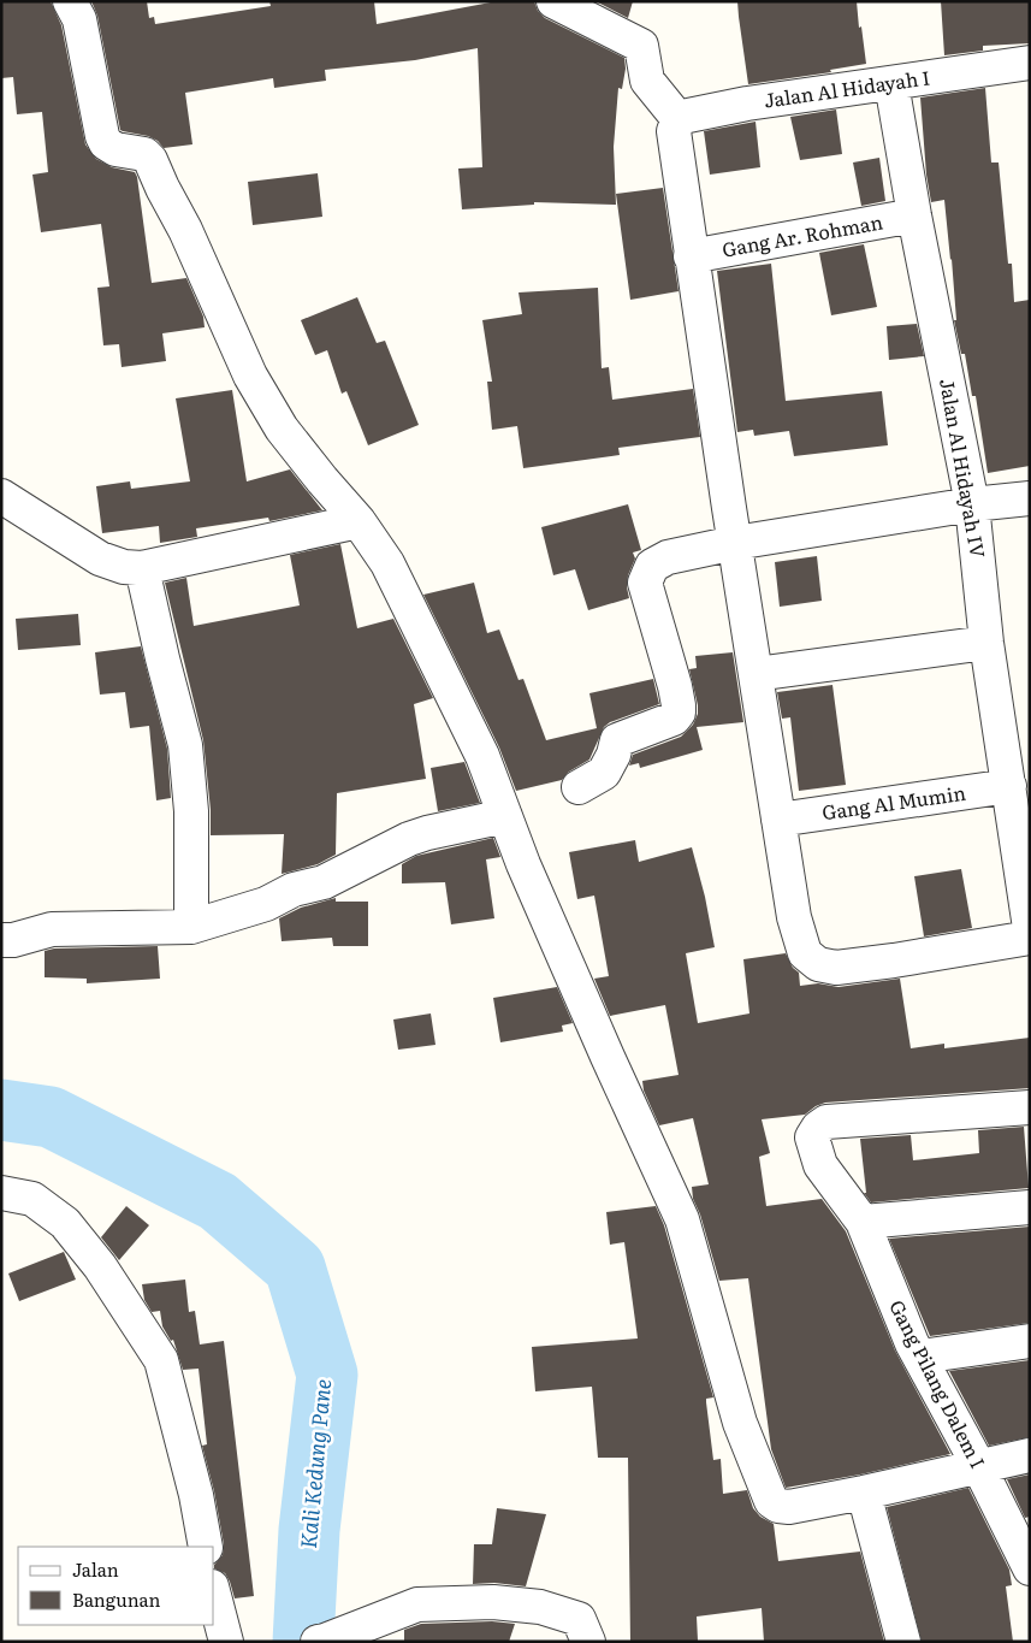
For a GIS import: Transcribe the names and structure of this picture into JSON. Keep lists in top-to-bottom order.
{
  "streets": {
    "street": [
      "Jalan Al Hidayah I",
      "Gang Ar. Rohman",
      "Jalan Al Hidayah IV",
      "Gang Al Mumin",
      "Gang Pilang Dalem I"
    ]
  },
  "crossings": [
    ["Jalan Al Hidayah I", "Jalan Al Hidayah IV"],
    ["Gang Ar. Rohman", "Jalan Al Hidayah IV"],
    ["Jalan Al Hidayah IV", "Gang Al Mumin"]
  ],
  "water": ["Kali Kedung Pane"],
  "legend": ["Jalan", "Bangunan"]
}
